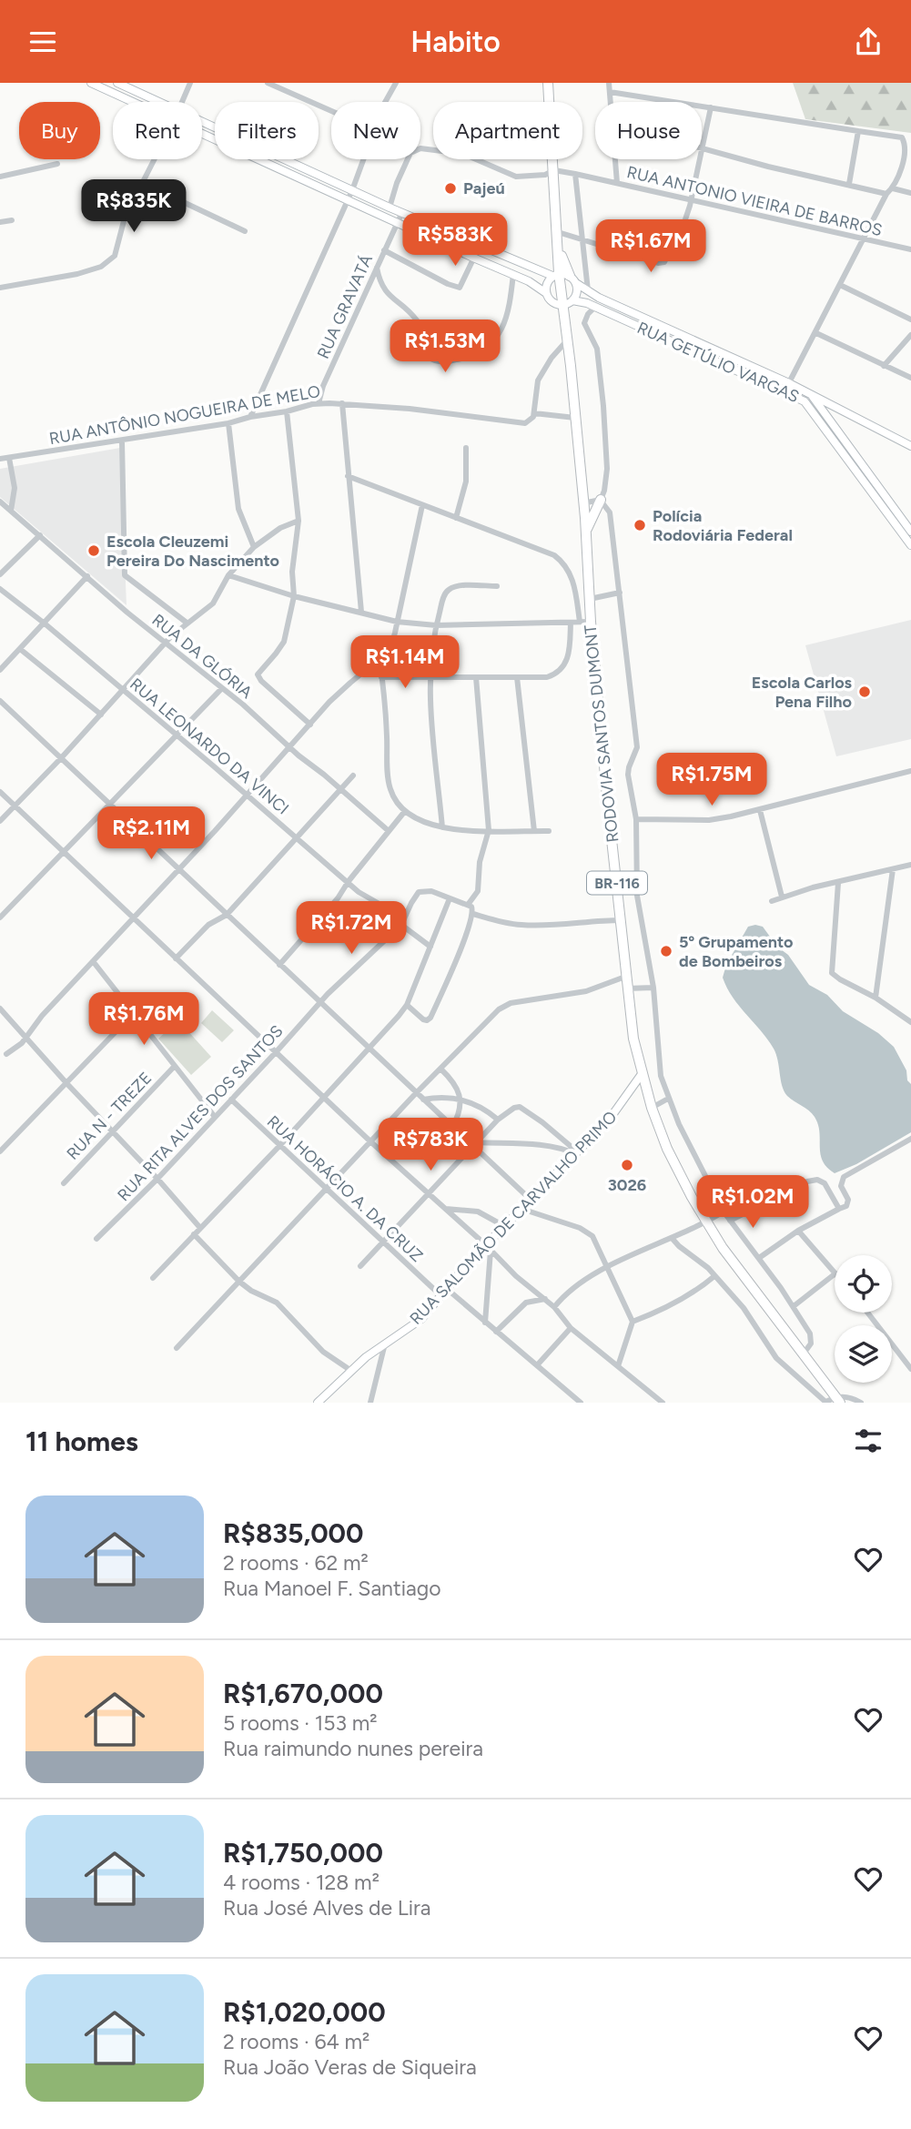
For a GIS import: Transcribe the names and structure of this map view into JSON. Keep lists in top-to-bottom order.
{
  "streets": {
    "highway": ["RODOVIA SANTOS DUMONT", "BR-116"],
    "street": [
      "RUA ANTONIO VIEIRA DE BARROS",
      "RUA GRAVATÁ",
      "RUA GETÚLIO VARGAS",
      "RUA ANTÔNIO NOGUEIRA DE MELO",
      "RUA DA GLÓRIA",
      "RUA LEONARDO DA VINCI",
      "RUA RITA ALVES DOS SANTOS",
      "RUA N - TREZE",
      "RUA HORÁCIO A. DA CRUZ",
      "RUA SALOMÃO DE CARVALHO PRIMO"
    ]
  },
  "crossings": [
    ["RUA GRAVATÁ", "RUA ANTÔNIO NOGUEIRA DE MELO"],
    ["RODOVIA SANTOS DUMONT", "RUA SALOMÃO DE CARVALHO PRIMO"],
    ["RUA RITA ALVES DOS SANTOS", "RUA HORÁCIO A. DA CRUZ"],
    ["RUA HORÁCIO A. DA CRUZ", "RUA SALOMÃO DE CARVALHO PRIMO"]
  ],
  "places": [
    "Pajeú",
    "Polícia Rodoviária Federal",
    "Escola Cleuzemi Pereira Do Nascimento",
    "Escola Carlos Pena Filho",
    "5º Grupamento de Bombeiros",
    "3026"
  ],
  "page": {
    "header": "Habito",
    "chip": [
      "Buy",
      "Rent",
      "Filters",
      "New",
      "Apartment",
      "House"
    ],
    "price": [
      "R$835K",
      "R$583K",
      "R$1.67M",
      "R$1.53M",
      "R$1.14M",
      "R$1.75M",
      "R$2.11M",
      "R$1.72M",
      "R$1.76M",
      "R$783K",
      "R$1.02M"
    ],
    "heading": "11 homes",
    "list": [
      {
        "name": "R$835,000",
        "note": "2 rooms · 62 m² · Rua Manoel F. Santiago"
      },
      {
        "name": "R$1,670,000",
        "note": "5 rooms · 153 m² · Rua raimundo nunes pereira"
      },
      {
        "name": "R$1,750,000",
        "note": "4 rooms · 128 m² · Rua José Alves de Lira"
      },
      {
        "name": "R$1,020,000",
        "note": "2 rooms · 64 m² · Rua João Veras de Siqueira"
      }
    ]
  }
}
